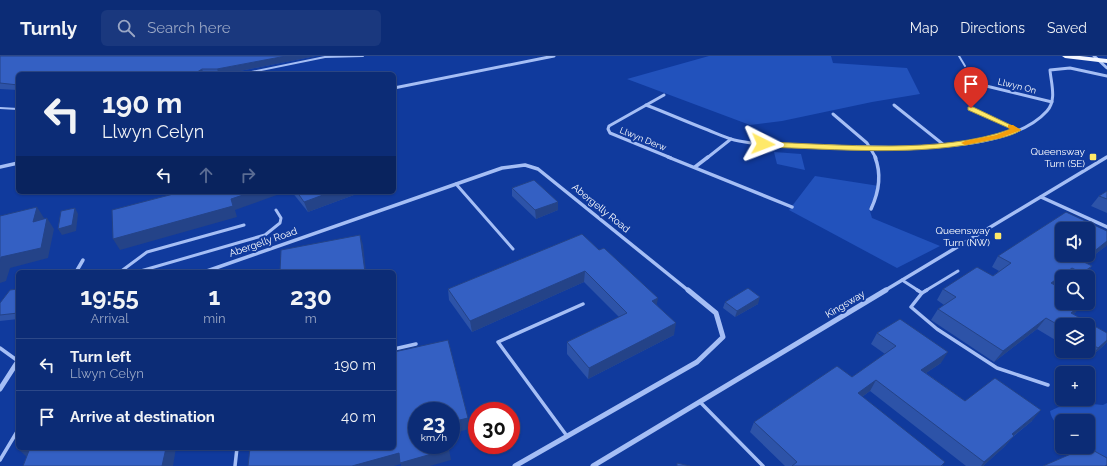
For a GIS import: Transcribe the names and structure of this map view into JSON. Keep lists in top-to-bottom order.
{
  "streets": {
    "street": [
      "Llwyn On",
      "Llwyn Derw",
      "Abergelly Road",
      "Kingsway"
    ]
  },
  "places": {
    "transit": ["Queensway Turn (SE)", "Queensway Turn (NW)"]
  },
  "page": {
    "header": "Turnly",
    "search": "Search here",
    "nav": ["Map", "Directions", "Saved"],
    "turn": ["190 m", "Llwyn Celyn"],
    "map_buttons": ["+", "−"],
    "eta": [
      "19:55",
      "Arrival",
      "1",
      "min",
      "230",
      "m"
    ],
    "list": [
      {
        "name": "Turn left",
        "note": "Llwyn Celyn",
        "value": "190 m"
      },
      {
        "name": "Arrive at destination",
        "value": "40 m"
      }
    ],
    "speed": "23 km/h",
    "limit": "30"
  }
}
